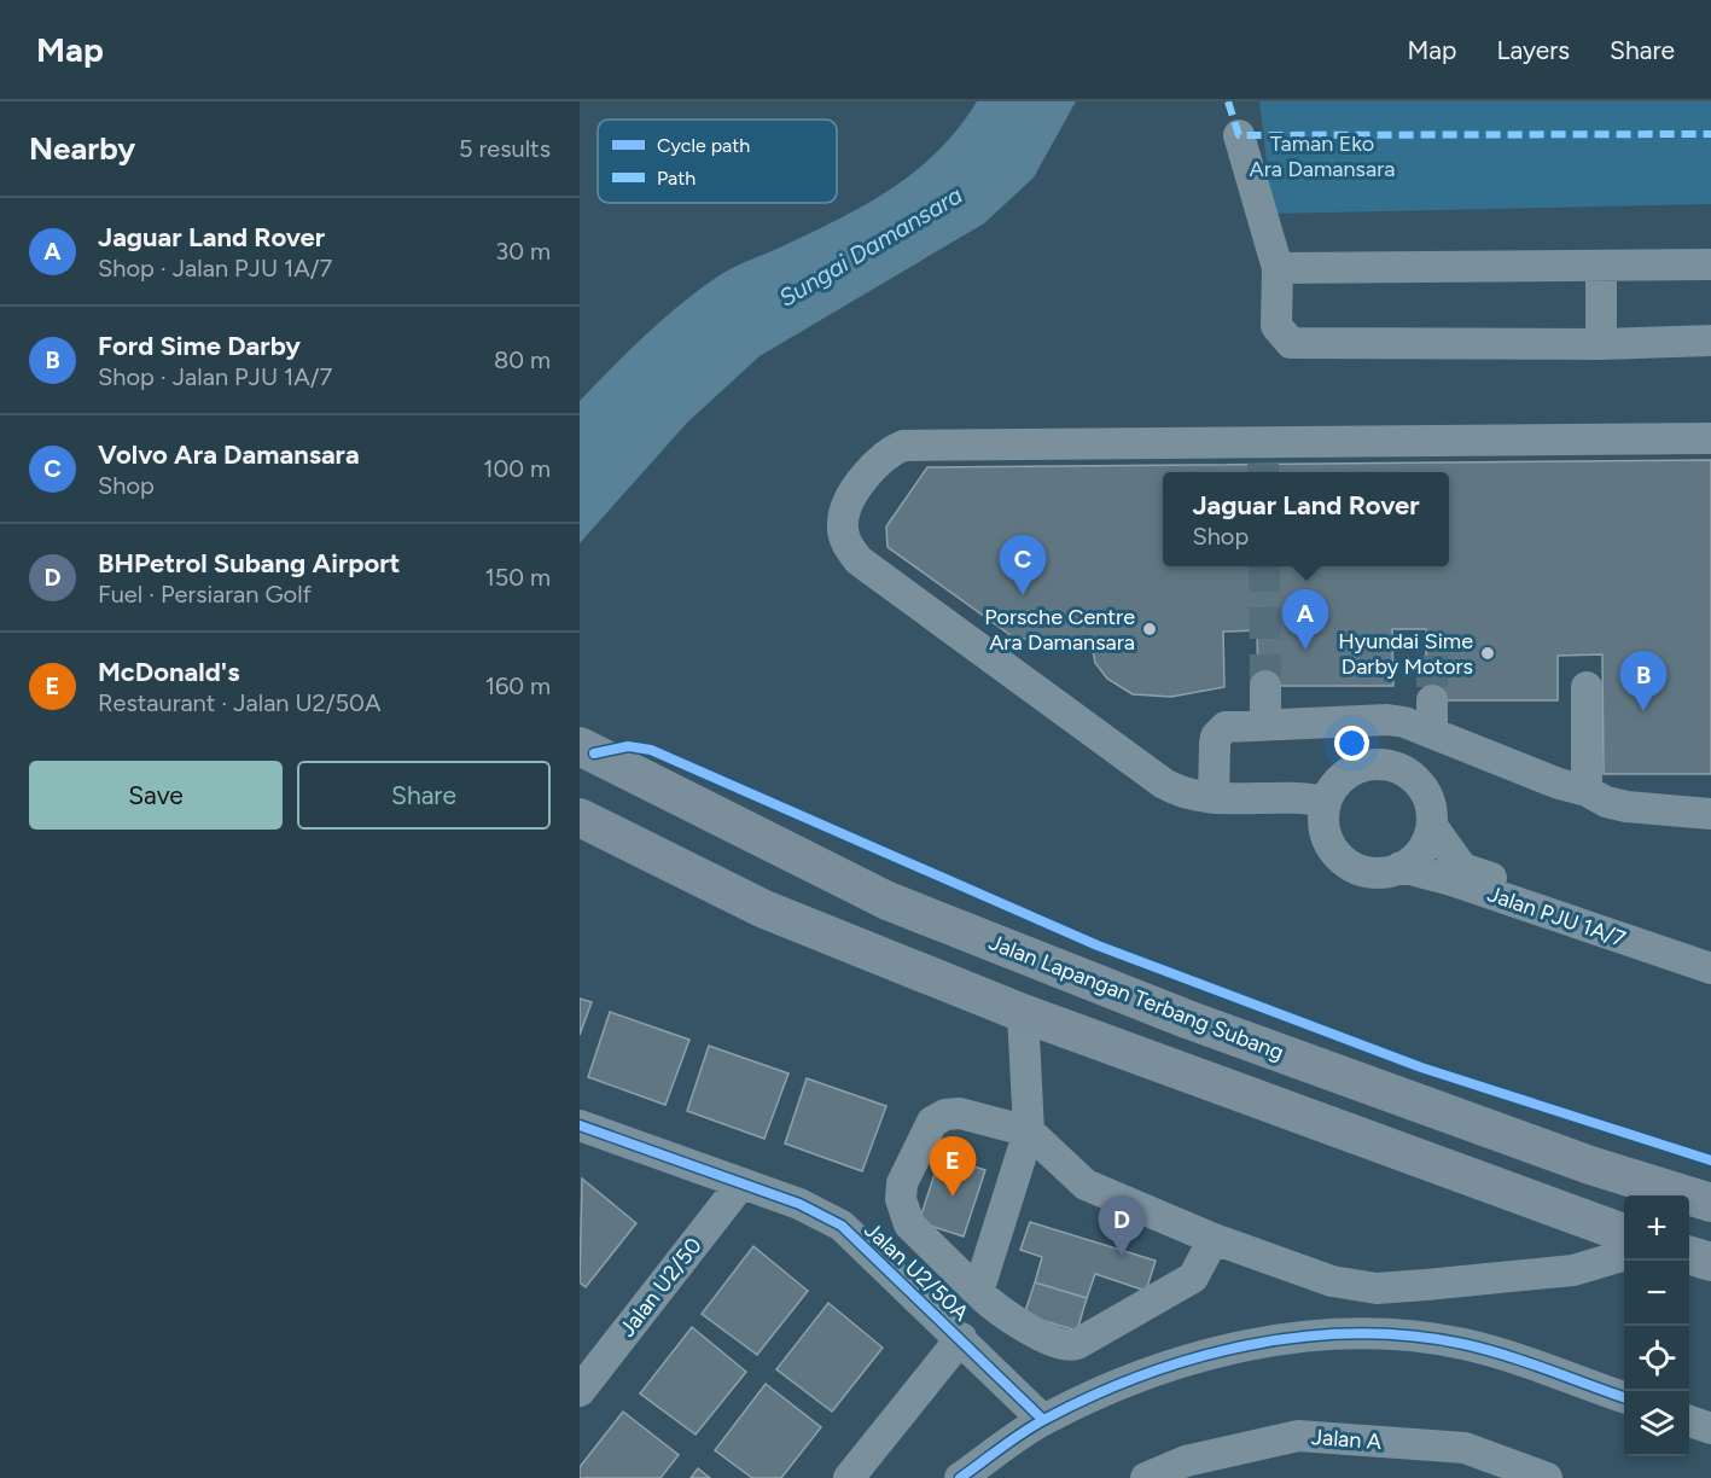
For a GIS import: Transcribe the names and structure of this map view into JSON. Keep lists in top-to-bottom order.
{
  "streets": {
    "main road": ["Jalan Lapangan Terbang Subang"],
    "street": [
      "Jalan PJU 1A/7",
      "Jalan U2/50A",
      "Jalan U2/50",
      "Jalan A"
    ]
  },
  "crossings": [
    ["Jalan U2/50A", "Jalan U2/50"]
  ],
  "water": ["Sungai Damansara"],
  "parks": ["Taman Eko Ara Damansara"],
  "places": ["Porsche Centre Ara Damansara", "Hyundai Sime Darby Motors"],
  "legend": ["Cycle path", "Path"],
  "page": {
    "header": "Map",
    "nav": ["Map", "Layers", "Share"],
    "heading": ["Nearby", "5 results"],
    "list": [
      {
        "mark": "A",
        "name": "Jaguar Land Rover",
        "note": "Shop · Jalan PJU 1A/7",
        "value": "30 m"
      },
      {
        "mark": "B",
        "name": "Ford Sime Darby",
        "note": "Shop · Jalan PJU 1A/7",
        "value": "80 m"
      },
      {
        "mark": "C",
        "name": "Volvo Ara Damansara",
        "note": "Shop",
        "value": "100 m"
      },
      {
        "mark": "D",
        "name": "BHPetrol Subang Airport",
        "note": "Fuel · Persiaran Golf",
        "value": "150 m"
      },
      {
        "mark": "E",
        "name": "McDonald's",
        "note": "Restaurant · Jalan U2/50A",
        "value": "160 m"
      }
    ],
    "popup": ["Jaguar Land Rover", "Shop"],
    "pins": [
      "C",
      "A",
      "B",
      "E",
      "D"
    ],
    "buttons": ["Save", "Share"],
    "map_buttons": ["+", "−"]
  }
}
